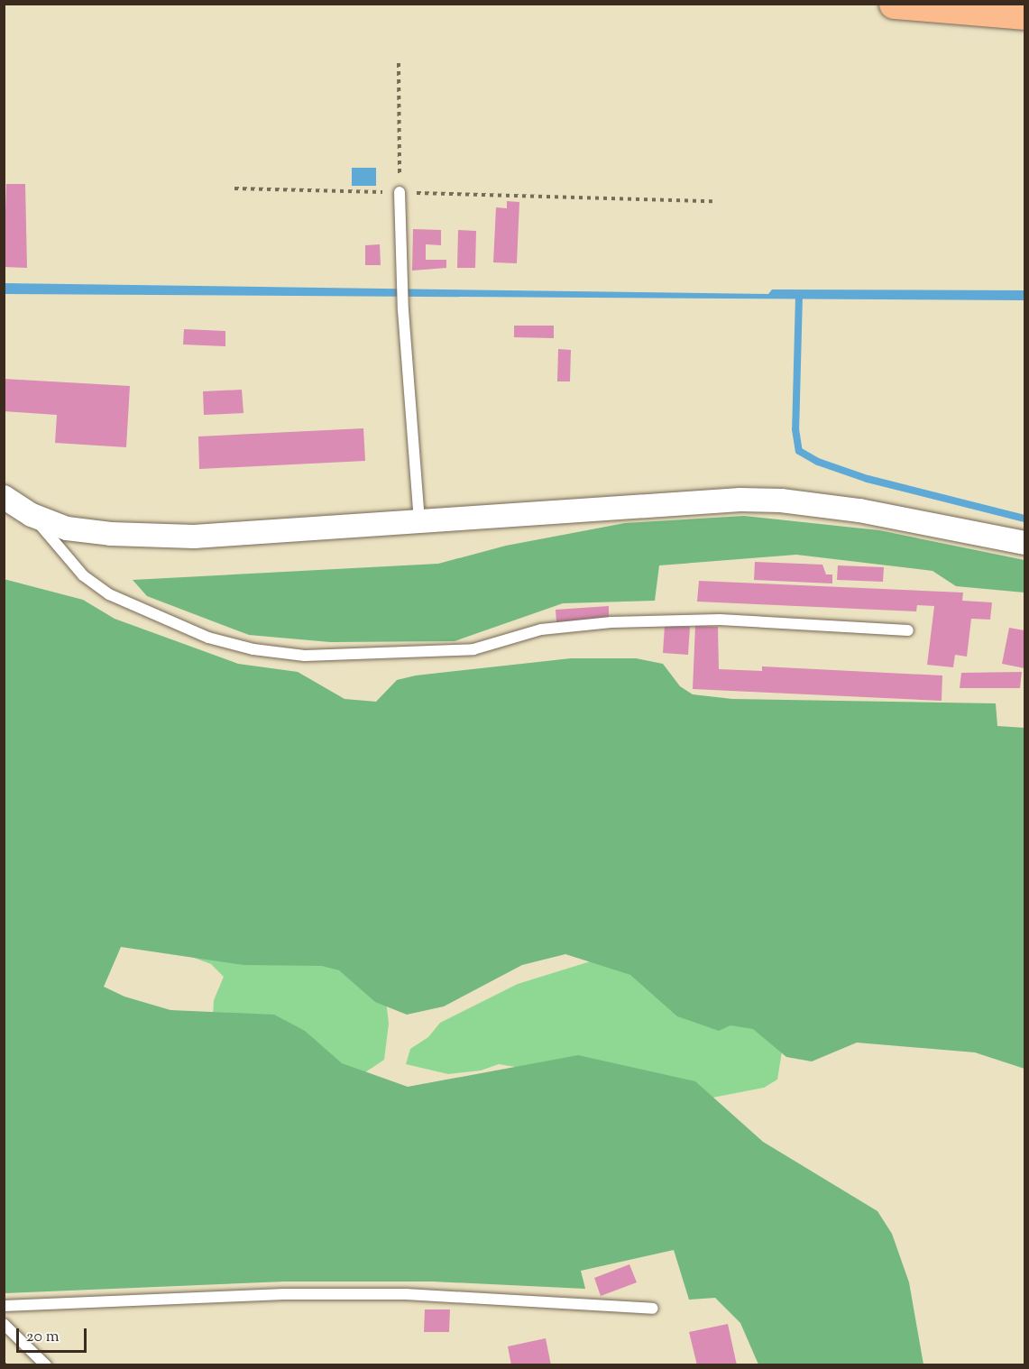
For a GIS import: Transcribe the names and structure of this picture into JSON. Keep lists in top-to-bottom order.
{
  "scale_bar": "20 m"
}
